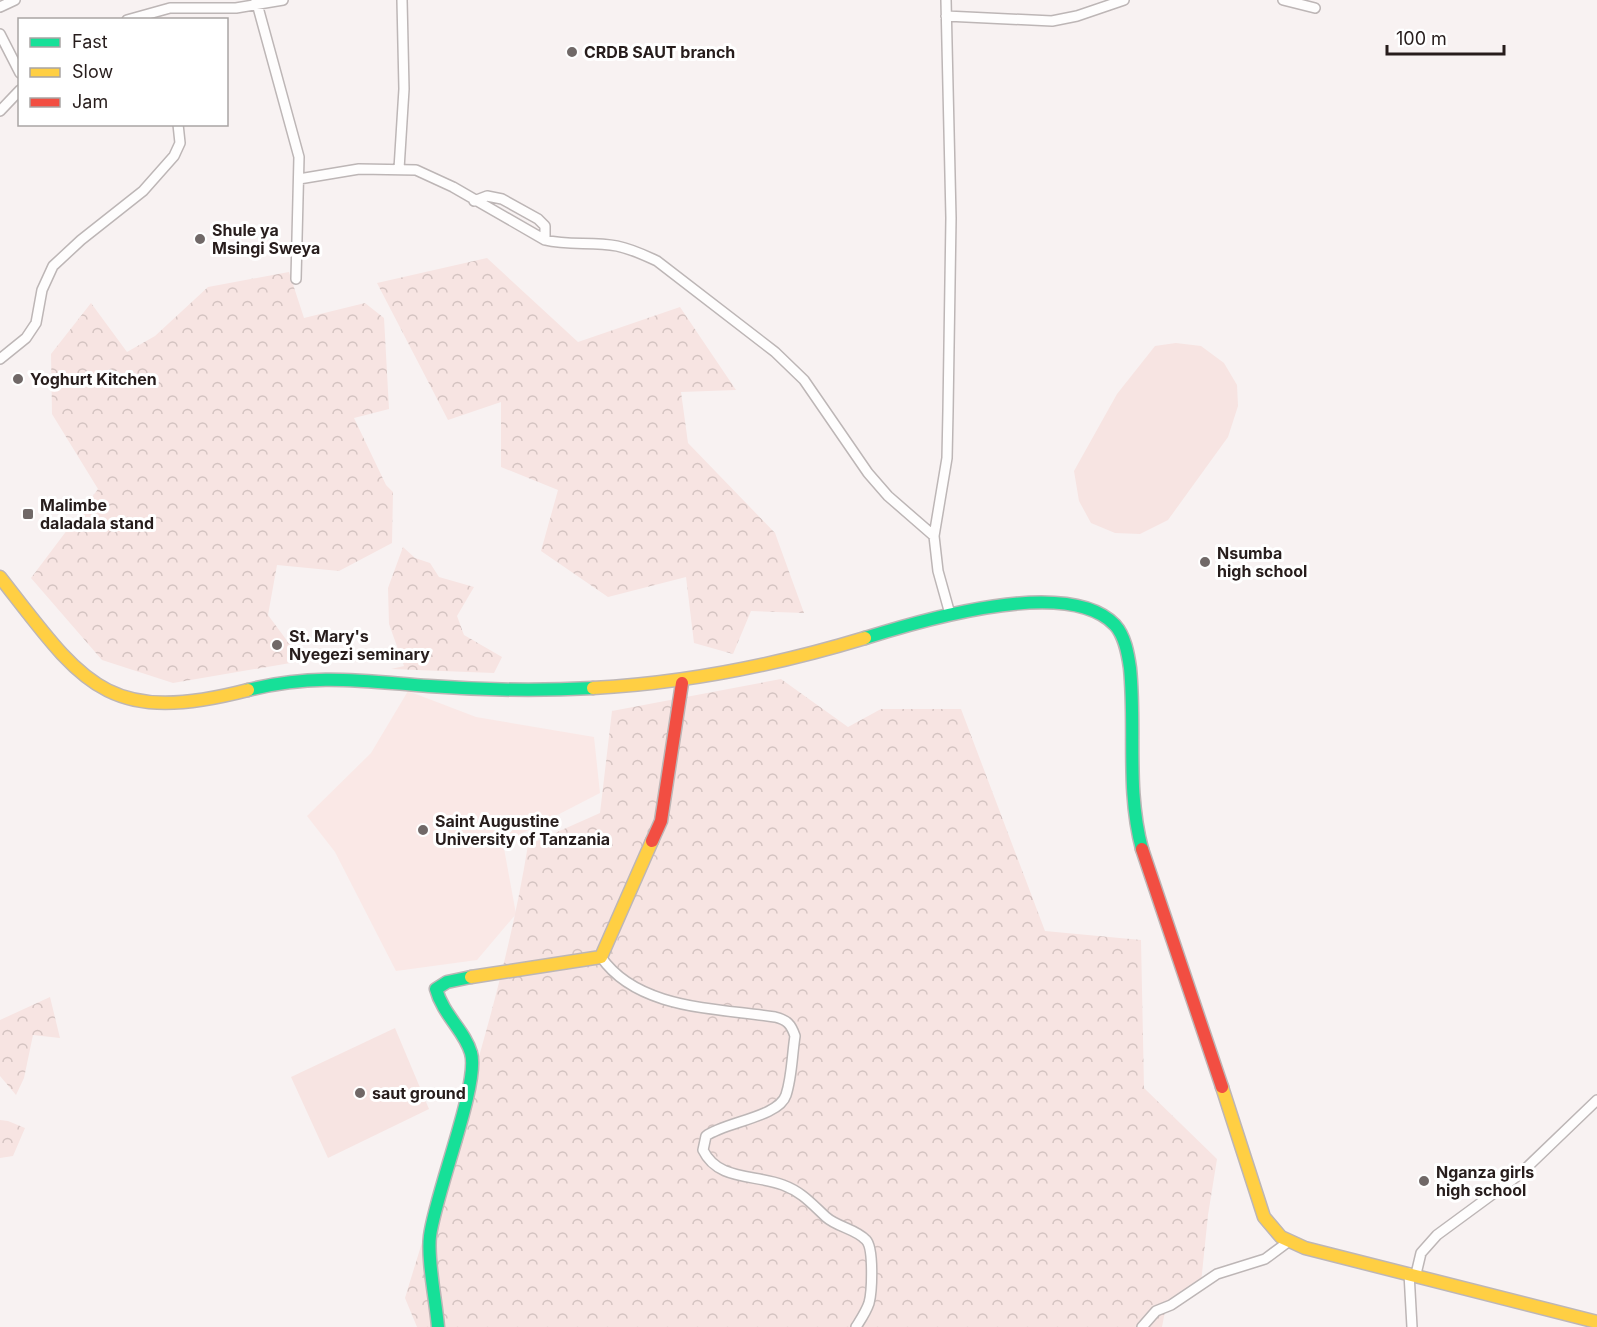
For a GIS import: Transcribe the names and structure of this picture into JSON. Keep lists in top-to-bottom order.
{
  "places": {
    "other": [
      "CRDB SAUT branch",
      "Shule ya Msingi Sweya",
      "Yoghurt Kitchen",
      "Nsumba high school",
      "St. Mary's Nyegezi seminary",
      "Saint Augustine University of Tanzania",
      "saut ground",
      "Nganza girls high school"
    ],
    "transit": ["Malimbe daladala stand"]
  },
  "legend": ["Fast", "Slow", "Jam"],
  "scale_bar": "100 m"
}
